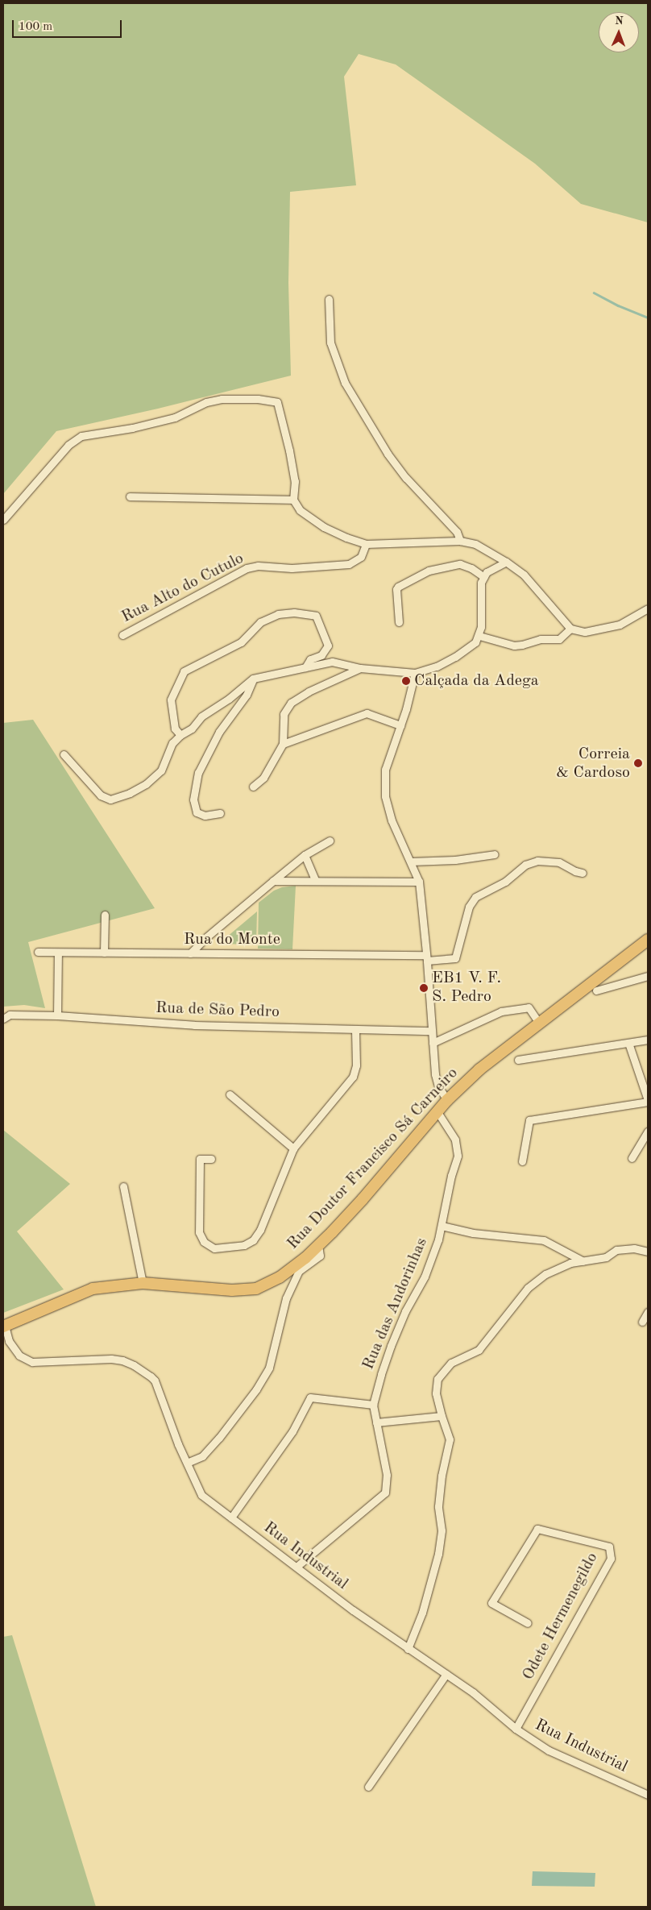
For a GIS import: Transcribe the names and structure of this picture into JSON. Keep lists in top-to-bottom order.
{
  "streets": {
    "main road": ["Rua Doutor Francisco Sá Carneiro"],
    "street": [
      "Rua Alto do Cutulo",
      "Rua do Monte",
      "Rua de São Pedro",
      "Rua das Andorinhas",
      "Rua Industrial",
      "Odete Hermenegildo"
    ]
  },
  "crossings": [
    ["Rua Doutor Francisco Sá Carneiro", "Rua das Andorinhas"],
    ["Rua Doutor Francisco Sá Carneiro", "Rua Industrial"],
    ["Rua das Andorinhas", "Rua Industrial"],
    ["Rua Industrial", "Odete Hermenegildo"]
  ],
  "places": ["Calçada da Adega", "Correia & Cardoso", "EB1 V. F. S. Pedro"],
  "scale_bar": "100 m",
  "north": "top"
}
